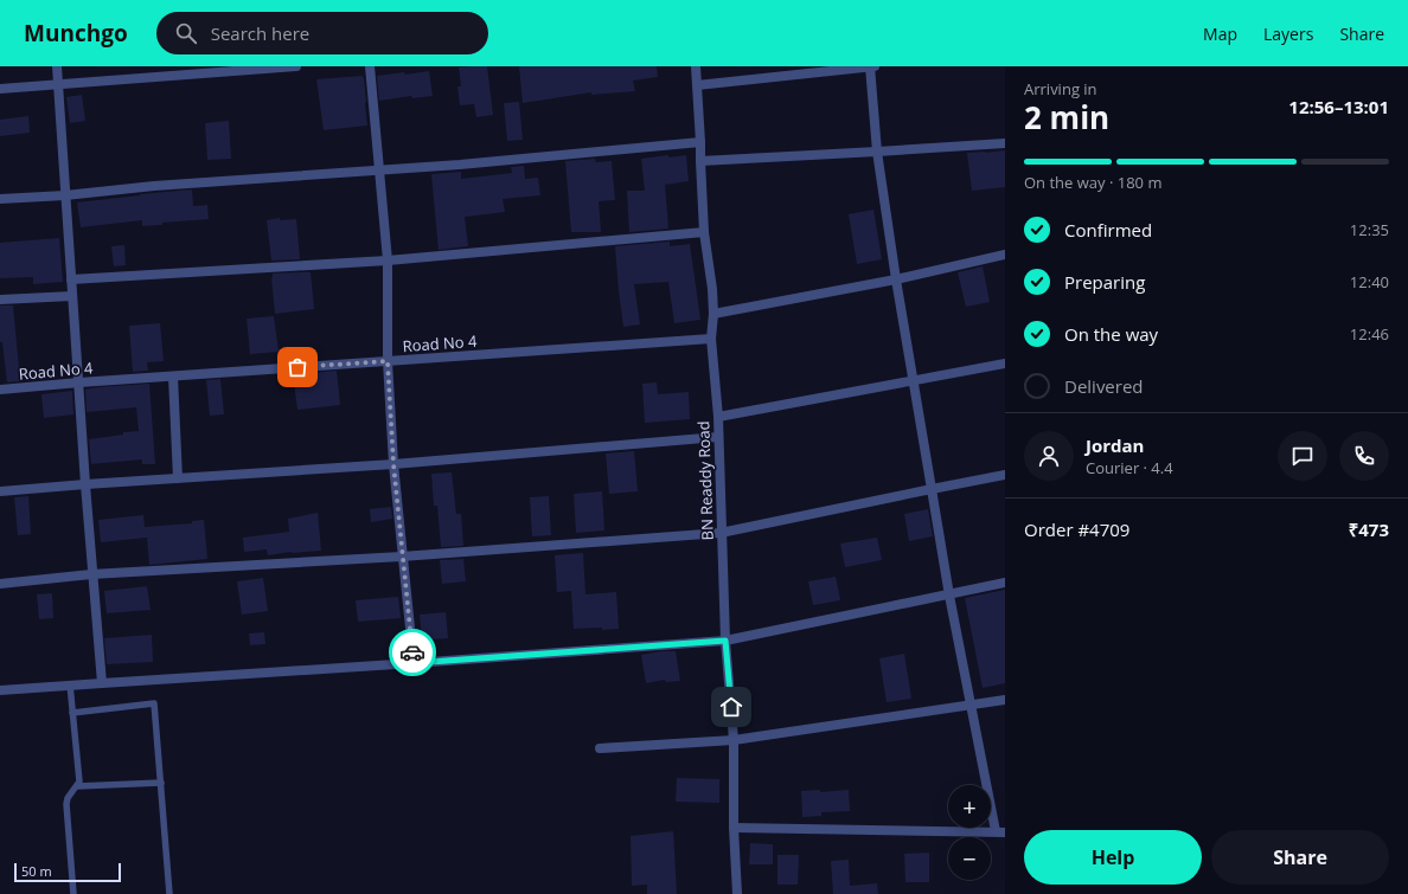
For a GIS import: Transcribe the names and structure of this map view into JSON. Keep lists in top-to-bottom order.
{
  "streets": {
    "street": ["Road No 4", "BN Readdy Road"]
  },
  "crossings": [
    ["Road No 4", "BN Readdy Road"]
  ],
  "scale_bar": "50 m",
  "page": {
    "header": "Munchgo",
    "search": "Search here",
    "nav": ["Map", "Layers", "Share"],
    "heading": ["2 min", "Arriving in", "12:56–13:01"],
    "panel": [
      "Jordan",
      "Courier · 4.4",
      "Order #4709",
      "₹473"
    ],
    "bar": "On the way · 180 m",
    "list": [
      ["Confirmed", "12:35"],
      ["Preparing", "12:40"],
      ["On the way", "12:46"],
      "Delivered"
    ],
    "map_buttons": ["+", "−"],
    "buttons": ["Help", "Share"],
    "scale": "50 m"
  }
}
